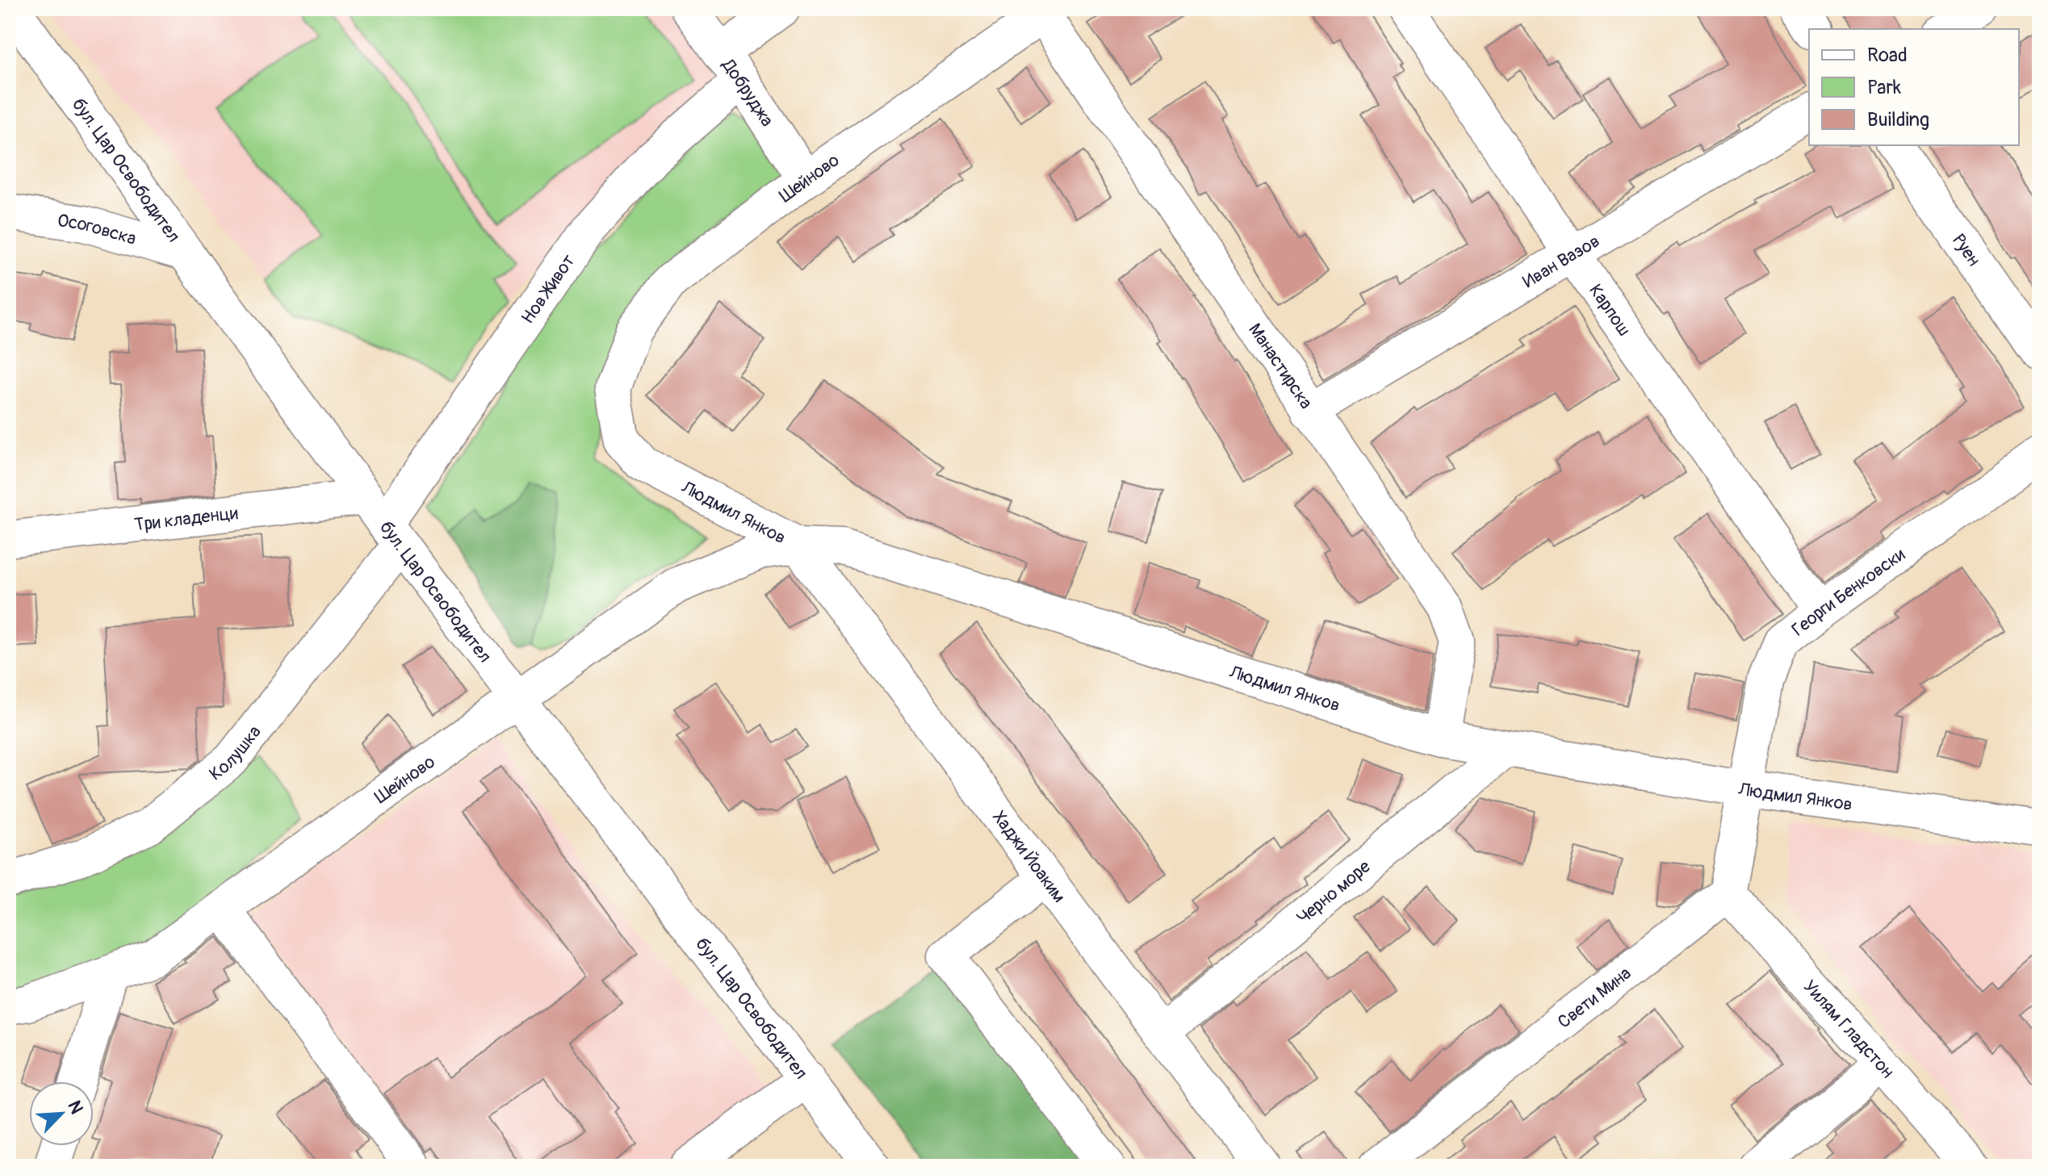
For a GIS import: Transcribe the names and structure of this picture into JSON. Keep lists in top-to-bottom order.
{
  "streets": {
    "street": [
      "Добруджа",
      "бул. Цар Освободител",
      "Шейново",
      "Осоговска",
      "Руен",
      "Иван Вазов",
      "Нов Живот",
      "Карпош",
      "Манастирска",
      "Людмил Янков",
      "Три кладенци",
      "Георги Бенковски",
      "Колушка",
      "Хаджи Йоаким",
      "Черно море",
      "Свети Мина",
      "Уилям Гладстон"
    ]
  },
  "crossings": [
    ["Добруджа", "Шейново"],
    ["Добруджа", "Нов Живот"],
    ["бул. Цар Освободител", "Шейново"],
    ["бул. Цар Освободител", "Осоговска"],
    ["бул. Цар Освободител", "Нов Живот"],
    ["бул. Цар Освободител", "Три кладенци"],
    ["бул. Цар Освободител", "Колушка"],
    ["Шейново", "Манастирска"],
    ["Шейново", "Людмил Янков"],
    ["Шейново", "Хаджи Йоаким"],
    ["Иван Вазов", "Карпош"],
    ["Иван Вазов", "Манастирска"],
    ["Нов Живот", "Три кладенци"],
    ["Нов Живот", "Колушка"],
    ["Карпош", "Георги Бенковски"],
    ["Манастирска", "Людмил Янков"],
    ["Людмил Янков", "Георги Бенковски"],
    ["Людмил Янков", "Хаджи Йоаким"],
    ["Людмил Янков", "Черно море"],
    ["Три кладенци", "Колушка"],
    ["Хаджи Йоаким", "Черно море"],
    ["Свети Мина", "Уилям Гладстон"]
  ],
  "legend": ["Road", "Park", "Building"],
  "north": "top right"
}
